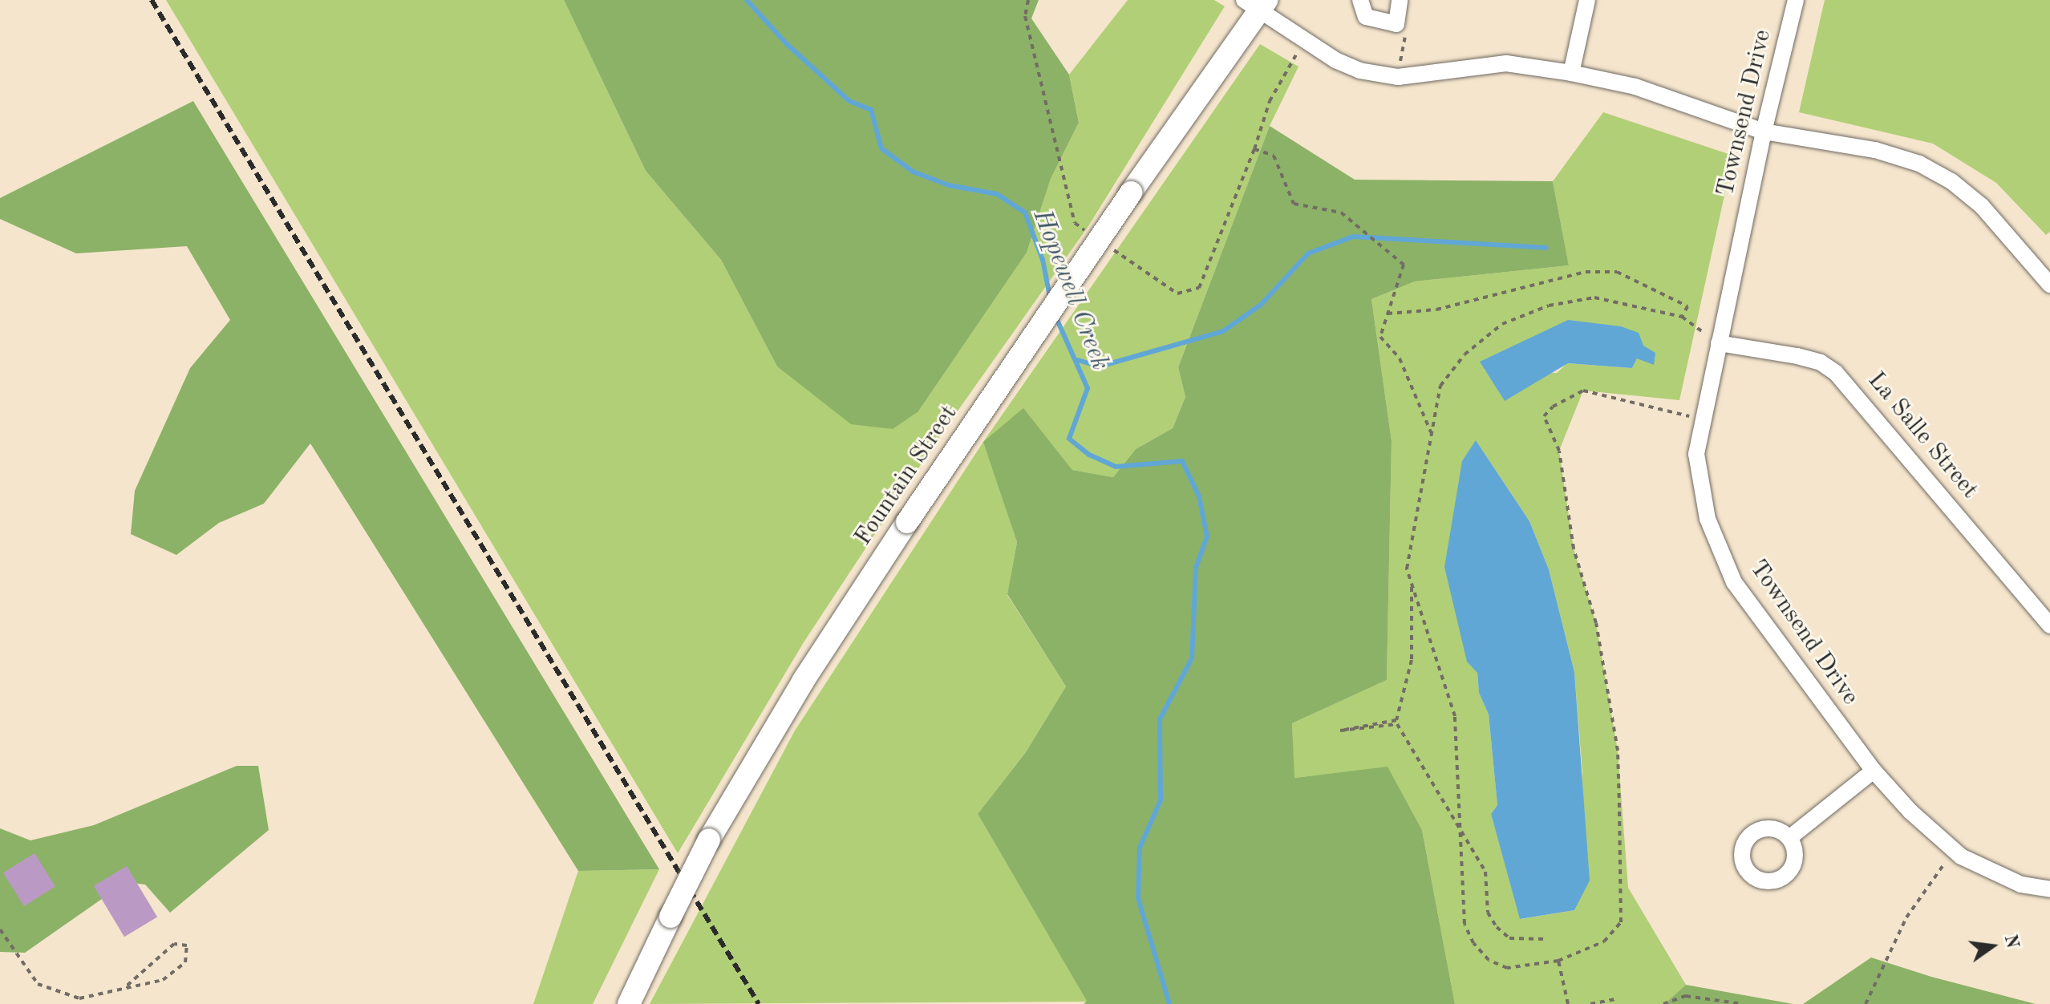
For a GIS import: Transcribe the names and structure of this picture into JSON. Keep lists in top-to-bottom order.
{
  "streets": {
    "main road": ["Fountain Street"],
    "street": ["Townsend Drive", "La Salle Street"]
  },
  "crossings": [
    ["Townsend Drive", "La Salle Street"]
  ],
  "water": ["Hopewell Creek"],
  "north": "right"
}
